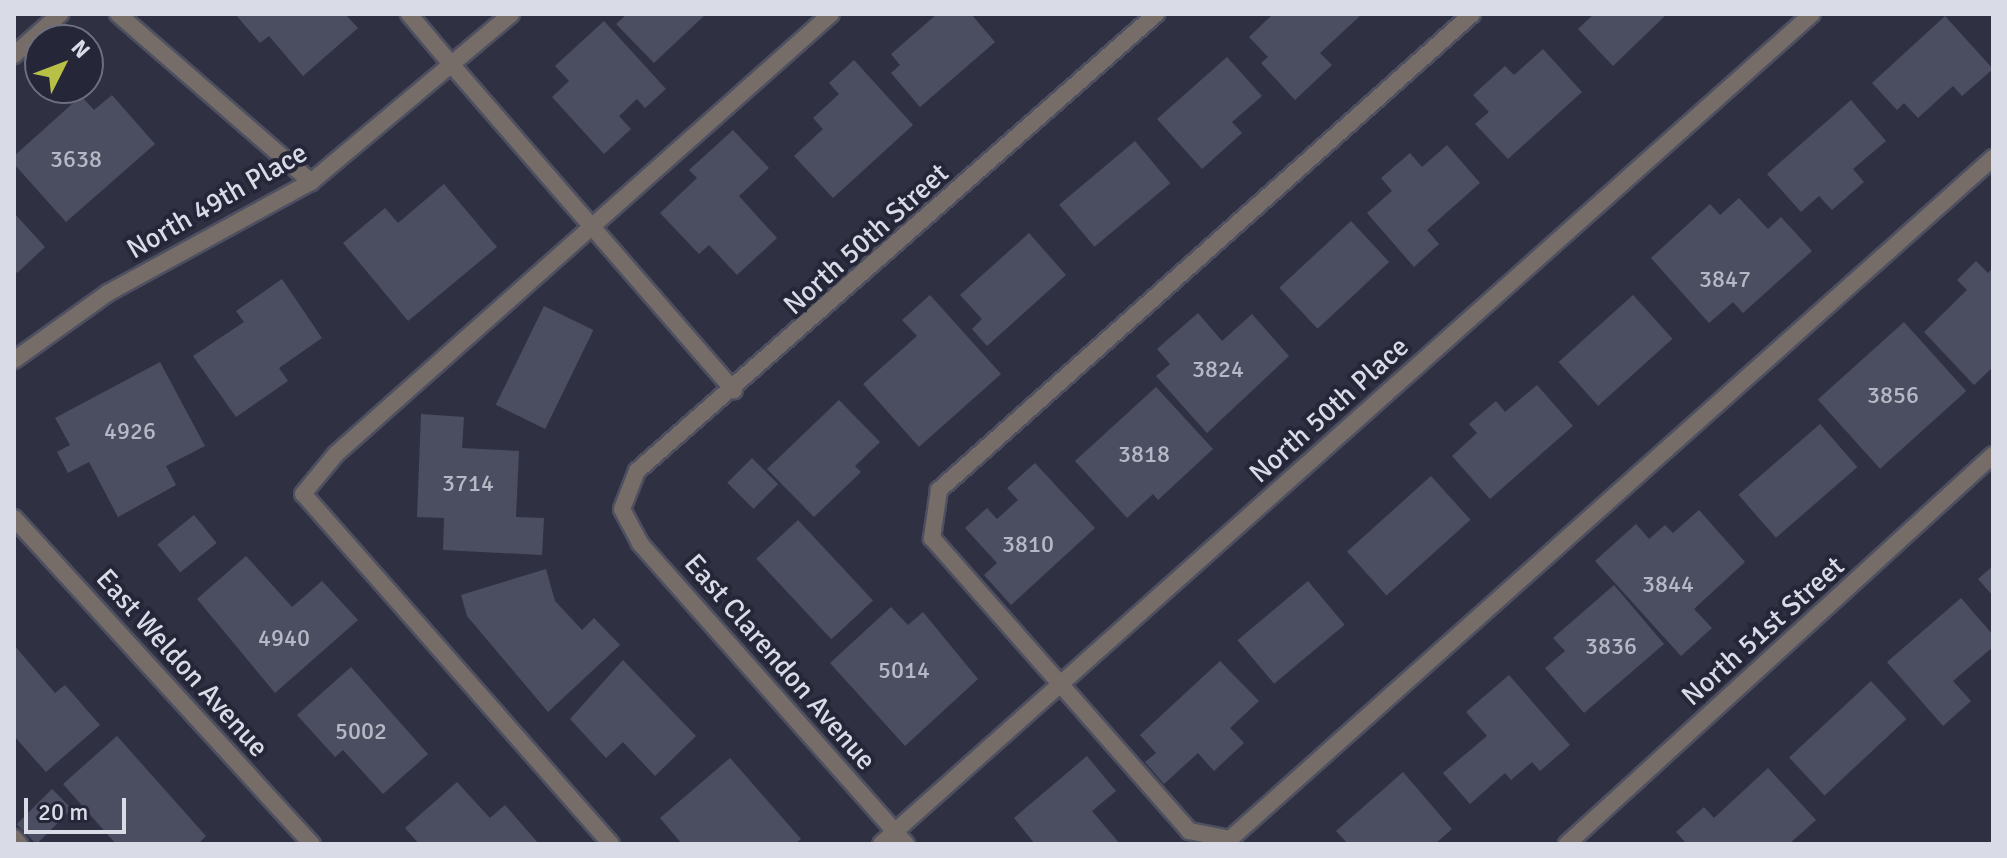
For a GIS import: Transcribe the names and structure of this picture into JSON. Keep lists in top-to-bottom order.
{
  "streets": {
    "street": [
      "North 49th Place",
      "North 50th Street",
      "North 50th Place",
      "North 51st Street",
      "East Clarendon Avenue",
      "East Weldon Avenue"
    ]
  },
  "crossings": [
    ["North 50th Street", "East Clarendon Avenue"],
    ["North 50th Place", "East Clarendon Avenue"]
  ],
  "house_numbers": [
    "3638",
    "3847",
    "3824",
    "3856",
    "4926",
    "3818",
    "3714",
    "3810",
    "3844",
    "4940",
    "3836",
    "5014",
    "5002"
  ],
  "scale_bar": "20 m",
  "north": "top right"
}
